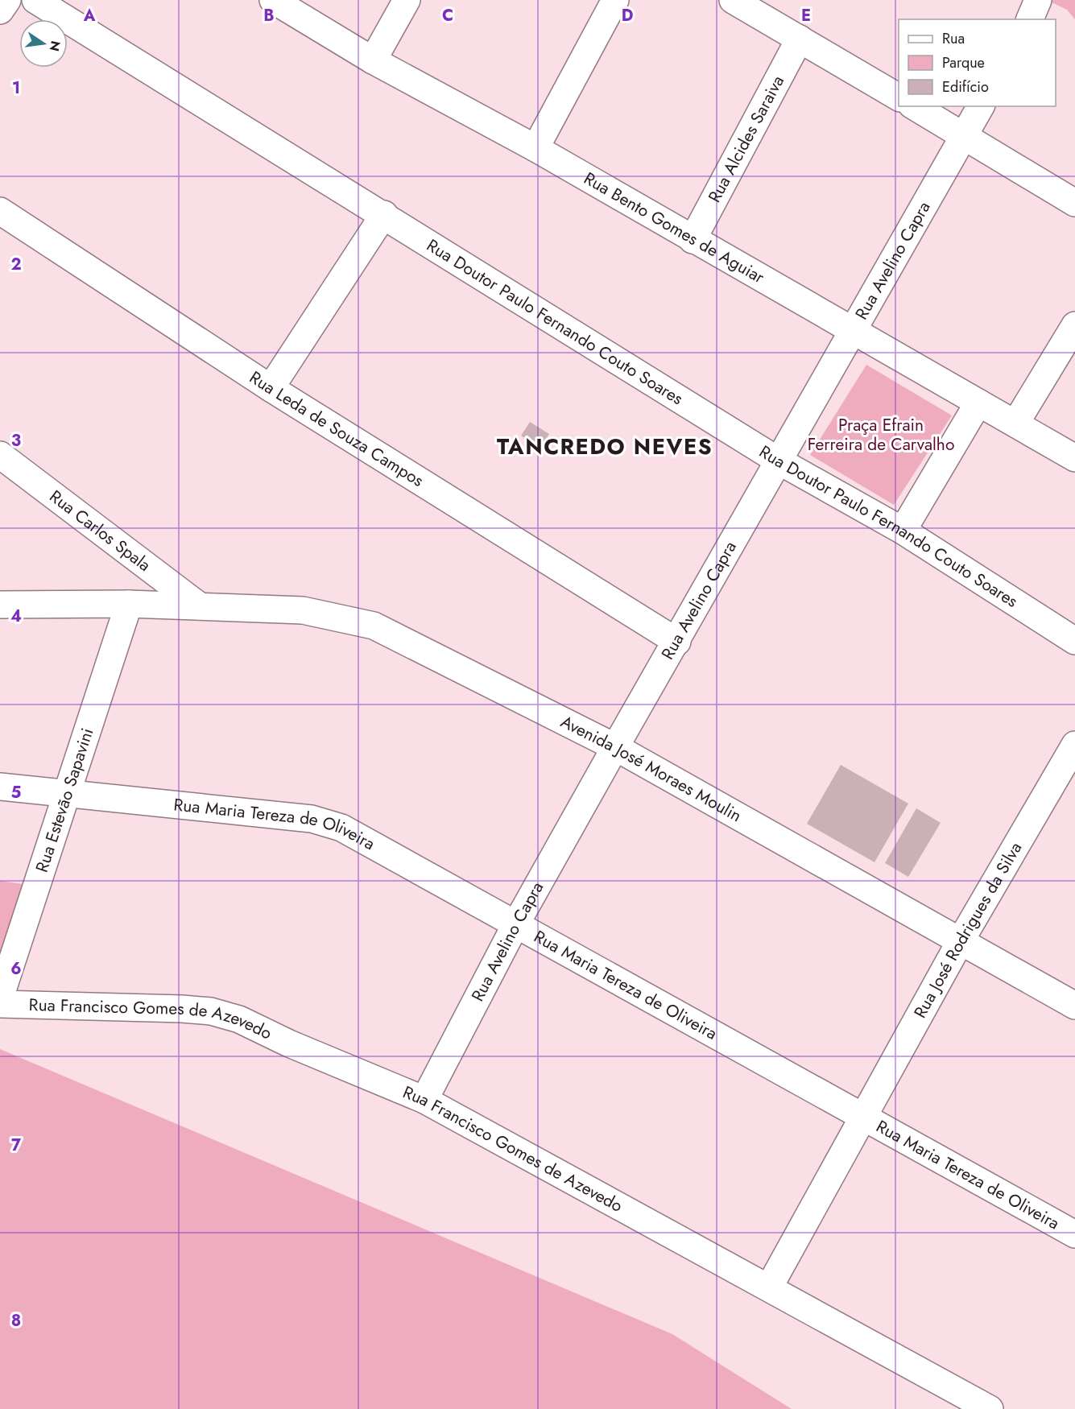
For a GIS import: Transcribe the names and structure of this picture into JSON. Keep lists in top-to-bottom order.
{
  "streets": {
    "street": [
      "Rua Alcides Saraiva",
      "Rua Bento Gomes de Aguiar",
      "Rua Avelino Capra",
      "Rua Doutor Paulo Fernando Couto Soares",
      "Rua Leda de Souza Campos",
      "Rua Carlos Spala",
      "Avenida José Moraes Moulin",
      "Rua Estevão Sapavini",
      "Rua Maria Tereza de Oliveira",
      "Rua José Rodrigues da Silva",
      "Rua Francisco Gomes de Azevedo"
    ]
  },
  "crossings": [
    ["Rua Alcides Saraiva", "Rua Bento Gomes de Aguiar"],
    ["Rua Bento Gomes de Aguiar", "Rua Avelino Capra"],
    ["Rua Avelino Capra", "Rua Doutor Paulo Fernando Couto Soares"],
    ["Rua Avelino Capra", "Rua Leda de Souza Campos"],
    ["Rua Avelino Capra", "Avenida José Moraes Moulin"],
    ["Rua Avelino Capra", "Rua Maria Tereza de Oliveira"],
    ["Rua Avelino Capra", "Rua Francisco Gomes de Azevedo"],
    ["Rua Carlos Spala", "Avenida José Moraes Moulin"],
    ["Avenida José Moraes Moulin", "Rua Estevão Sapavini"],
    ["Avenida José Moraes Moulin", "Rua José Rodrigues da Silva"],
    ["Rua Estevão Sapavini", "Rua Maria Tereza de Oliveira"],
    ["Rua Maria Tereza de Oliveira", "Rua José Rodrigues da Silva"],
    ["Rua José Rodrigues da Silva", "Rua Francisco Gomes de Azevedo"]
  ],
  "districts": ["TANCREDO NEVES"],
  "parks": ["Praça Efrain Ferreira de Carvalho"],
  "legend": ["Rua", "Parque", "Edifício"],
  "north": "right",
  "grid": {
    "columns": [
      "A",
      "B",
      "C",
      "D",
      "E"
    ],
    "rows": [
      "1",
      "2",
      "3",
      "4",
      "5",
      "6",
      "7",
      "8"
    ]
  }
}
